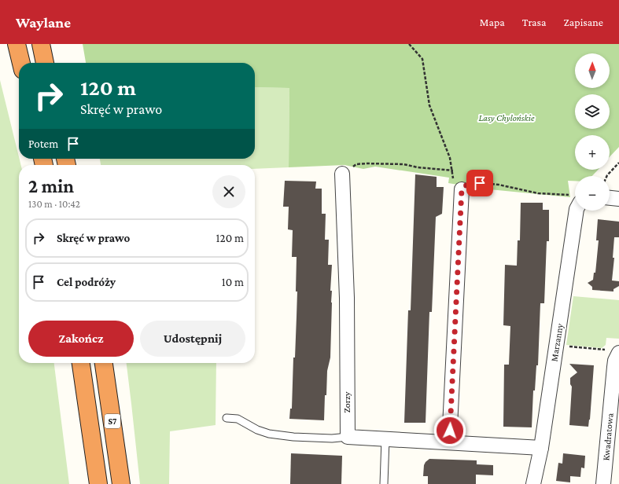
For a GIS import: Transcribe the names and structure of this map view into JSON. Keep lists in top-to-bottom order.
{
  "streets": {
    "highway": ["S7"],
    "street": ["Marzanny", "Zorzy", "Kwadratowa"]
  },
  "parks": ["Lasy Chylońskie"],
  "north": "top",
  "page": {
    "header": "Waylane",
    "nav": ["Mapa", "Trasa", "Zapisane"],
    "map_buttons": ["+", "−"],
    "turn": ["120 m", "Skręć w prawo"],
    "then": "Potem",
    "heading": ["2 min", "130 m · 10:42"],
    "list": [
      {
        "name": "Skręć w prawo",
        "value": "120 m"
      },
      {
        "name": "Cel podróży",
        "value": "10 m"
      }
    ],
    "buttons": ["Zakończ", "Udostępnij"]
  }
}
